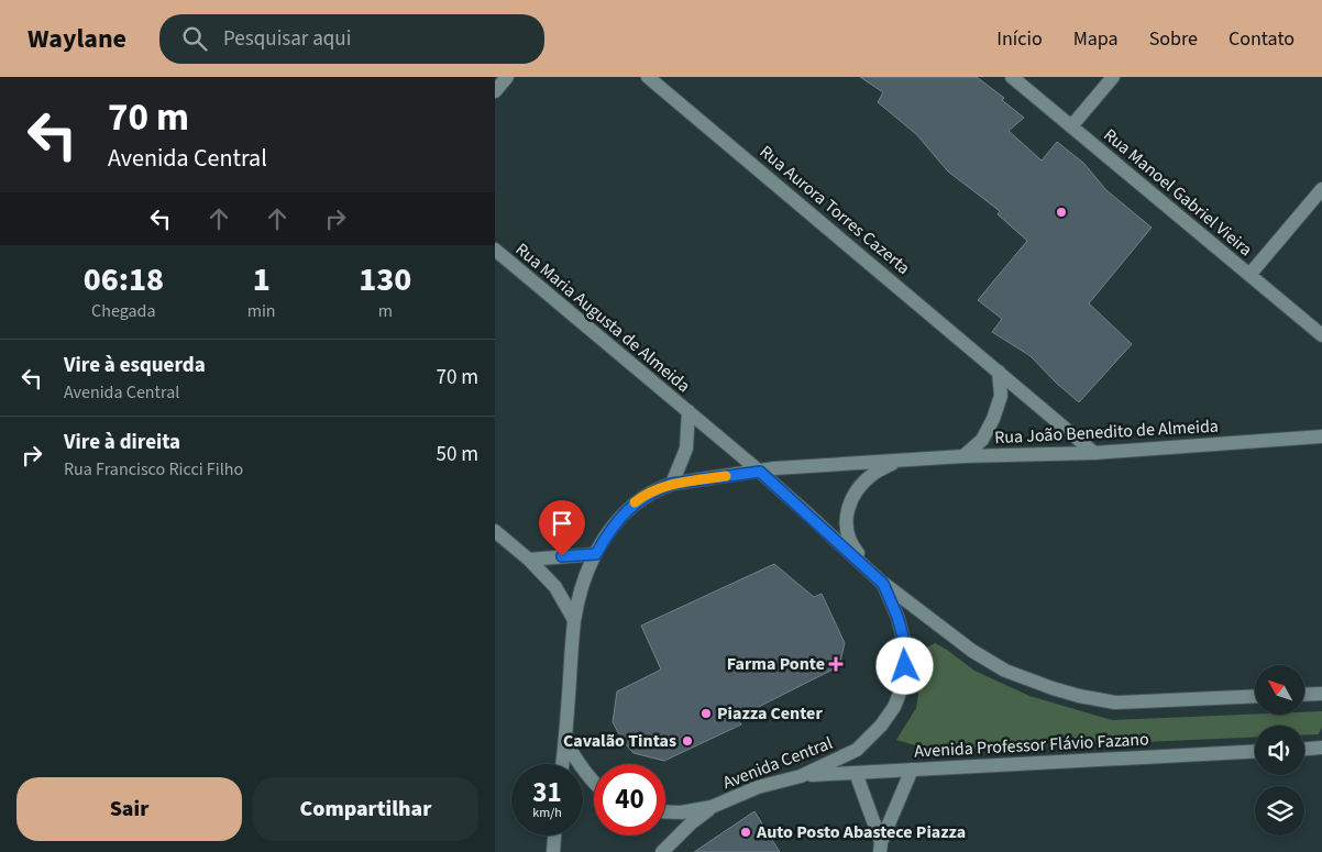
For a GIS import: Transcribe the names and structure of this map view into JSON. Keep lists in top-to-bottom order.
{
  "streets": {
    "street": [
      "Rua Manoel Gabriel Vieira",
      "Rua Aurora Torres Cazerta",
      "Rua Maria Augusta de Almeida",
      "Rua João Benedito de Almeida",
      "Avenida Professor Flávio Fazano",
      "Avenida Central"
    ]
  },
  "crossings": [
    ["Rua Aurora Torres Cazerta", "Rua João Benedito de Almeida"],
    ["Rua Maria Augusta de Almeida", "Rua João Benedito de Almeida"],
    ["Rua Maria Augusta de Almeida", "Avenida Central"],
    ["Rua João Benedito de Almeida", "Avenida Central"],
    ["Avenida Professor Flávio Fazano", "Avenida Central"]
  ],
  "places": {
    "other": [
      "ㅤ",
      "Piazza Center",
      "Cavalão Tintas",
      "Auto Posto Abastece Piazza"
    ],
    "health": ["Farma Ponte"]
  },
  "north": "top left",
  "page": {
    "header": "Waylane",
    "search": "Pesquisar aqui",
    "nav": [
      "Início",
      "Mapa",
      "Sobre",
      "Contato"
    ],
    "turn": ["70 m", "Avenida Central"],
    "eta": [
      "06:18",
      "Chegada",
      "1",
      "min",
      "130",
      "m"
    ],
    "list": [
      {
        "name": "Vire à esquerda",
        "note": "Avenida Central",
        "value": "70 m"
      },
      {
        "name": "Vire à direita",
        "note": "Rua Francisco Ricci Filho",
        "value": "50 m"
      }
    ],
    "speed": "31 km/h",
    "limit": "40",
    "buttons": ["Sair", "Compartilhar"]
  }
}
